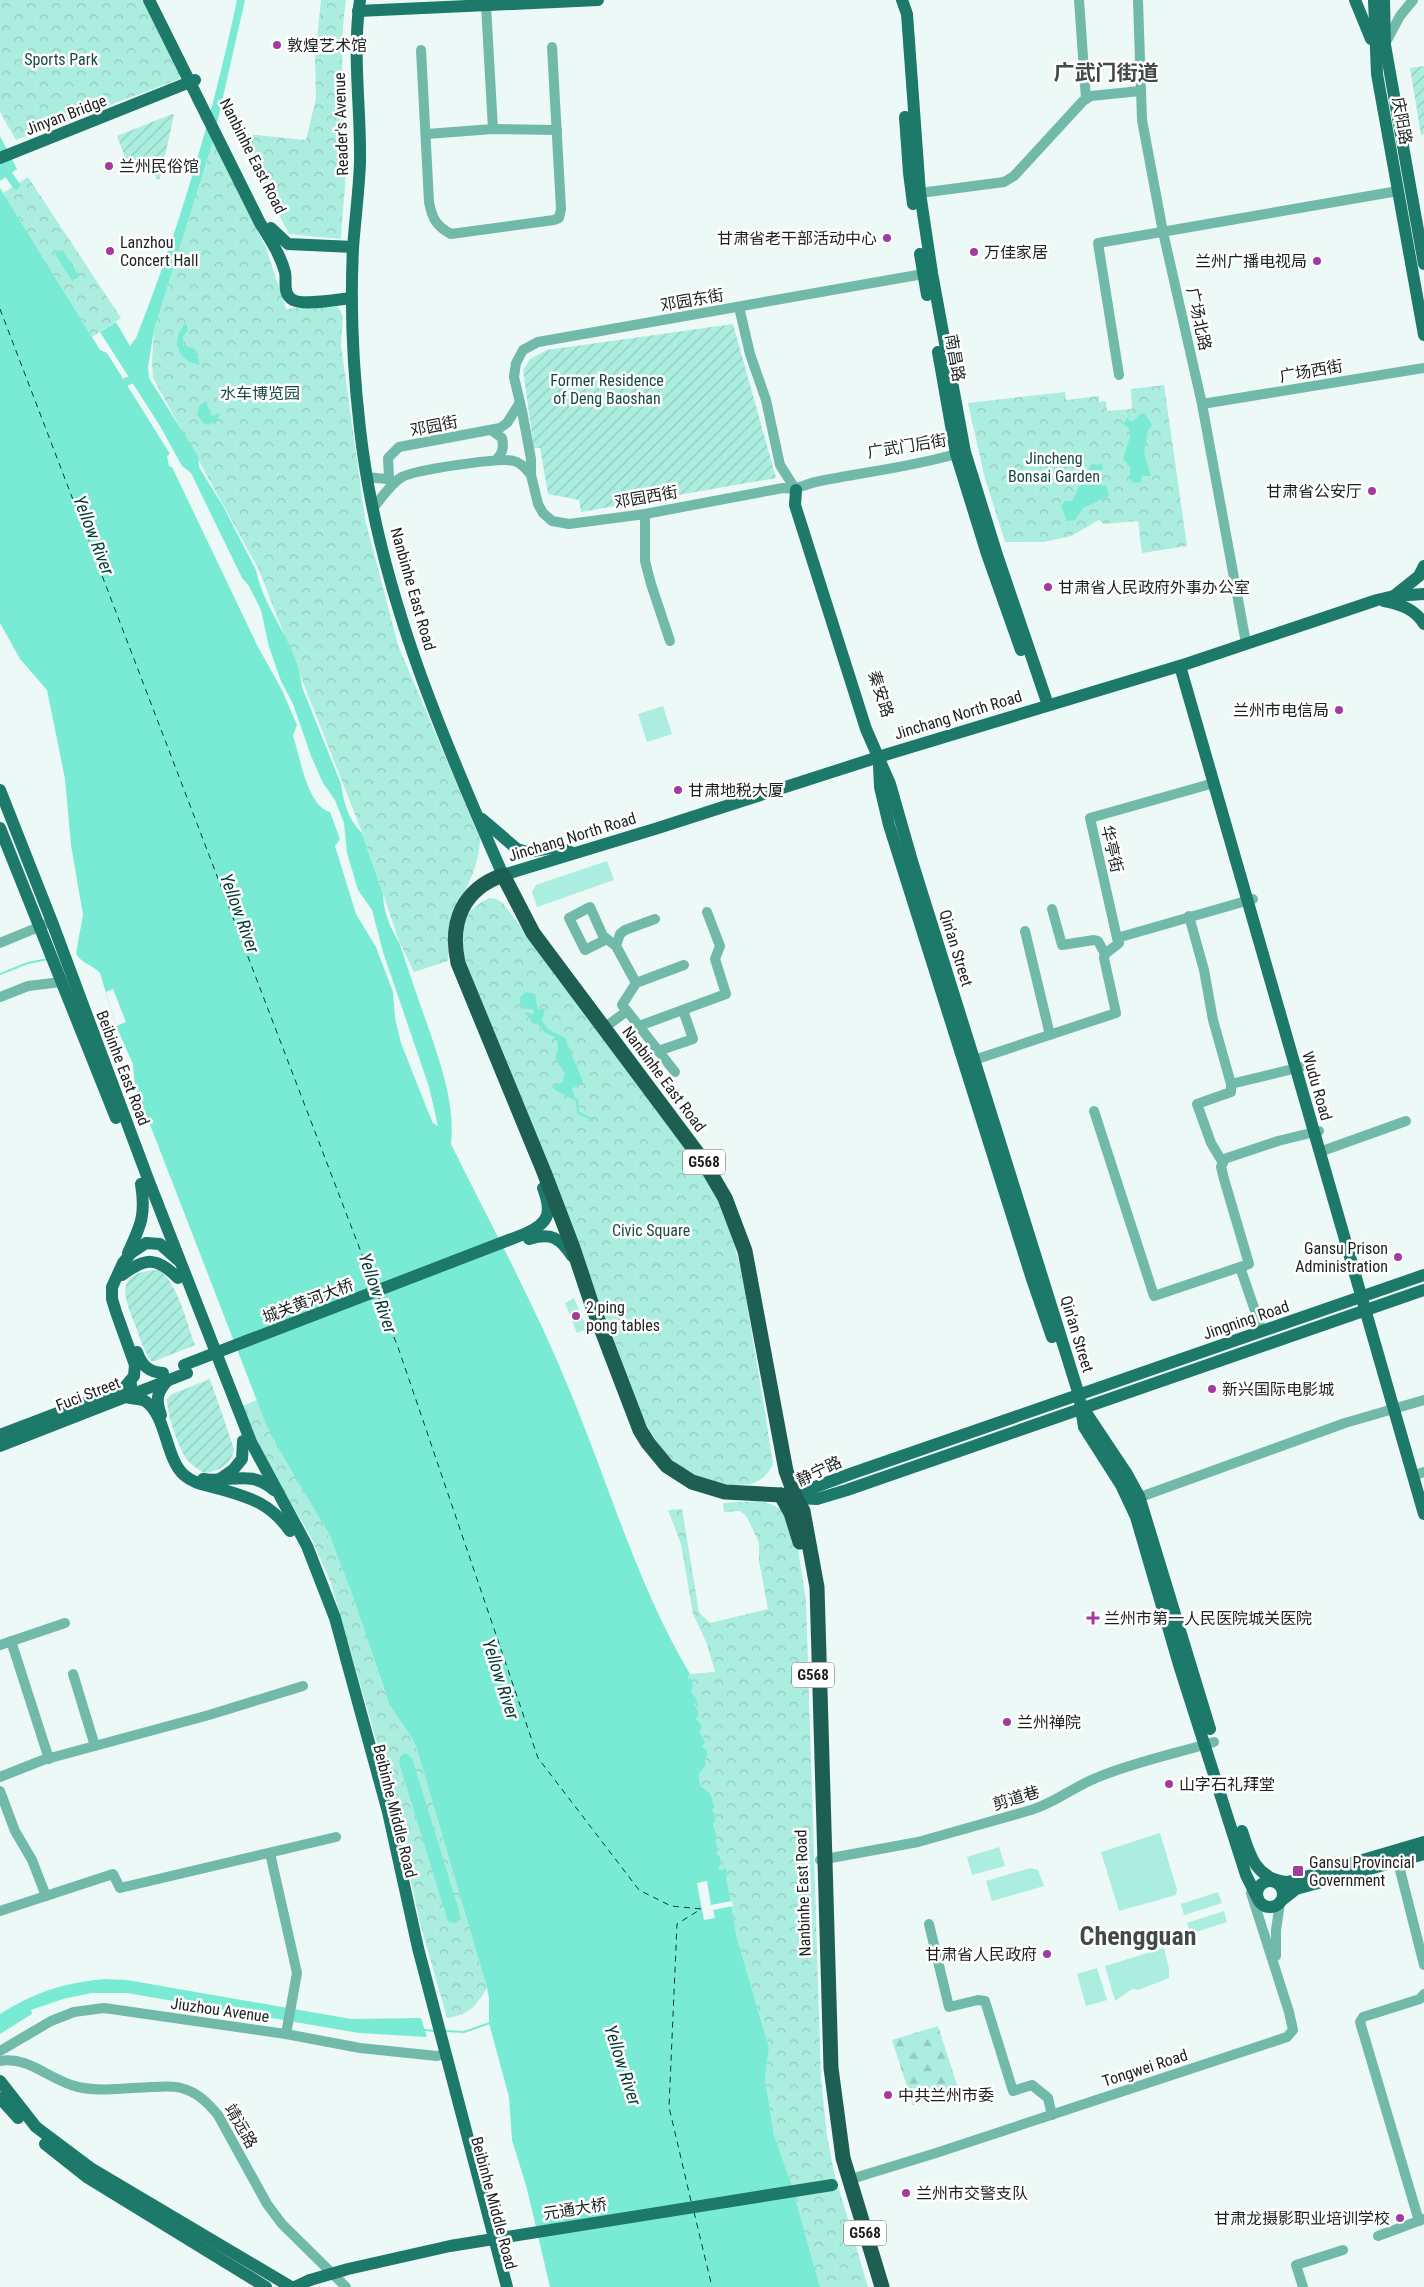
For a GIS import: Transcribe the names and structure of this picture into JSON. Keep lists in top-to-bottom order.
{
  "streets": {
    "highway": ["Nanbinhe East Road", "G568"],
    "main road": [
      "Jinyan Bridge",
      "庆阳路",
      "Reader's Avenue",
      "南昌路",
      "秦安路",
      "Jinchang North Road",
      "Qin'an Street",
      "Beibinhe East Road",
      "Wudu Road",
      "城关黄河大桥",
      "Jingning Road",
      "Fuci Street",
      "静宁路",
      "Beibinhe Middle Road",
      "元通大桥"
    ],
    "street": [
      "邓园东街",
      "广场北路",
      "广场西街",
      "邓园街",
      "广武门后街",
      "邓园西街",
      "华亭街",
      "剪道巷",
      "Jiuzhou Avenue",
      "Tongwei Road",
      "靖远路"
    ]
  },
  "crossings": [
    ["Reader's Avenue", "Nanbinhe East Road"],
    ["Nanbinhe East Road", "邓园街"],
    ["Nanbinhe East Road", "Jinchang North Road"],
    ["Nanbinhe East Road", "静宁路"],
    ["Nanbinhe East Road", "剪道巷"],
    ["Nanbinhe East Road", "Tongwei Road"],
    ["Nanbinhe East Road", "元通大桥"],
    ["邓园东街", "南昌路"],
    ["邓园东街", "邓园街"],
    ["邓园东街", "邓园西街"],
    ["广场北路", "广场西街"],
    ["广场北路", "Jinchang North Road"],
    ["南昌路", "广武门后街"],
    ["南昌路", "Jinchang North Road"],
    ["广武门后街", "邓园西街"],
    ["广武门后街", "秦安路"],
    ["邓园西街", "秦安路"],
    ["秦安路", "Jinchang North Road"],
    ["秦安路", "Qin'an Street"],
    ["Jinchang North Road", "Qin'an Street"],
    ["Jinchang North Road", "Wudu Road"],
    ["华亭街", "Wudu Road"],
    ["Qin'an Street", "Jingning Road"],
    ["Qin'an Street", "静宁路"],
    ["Beibinhe East Road", "Beibinhe Middle Road"],
    ["Wudu Road", "Jingning Road"],
    ["城关黄河大桥", "Fuci Street"],
    ["Jingning Road", "静宁路"],
    ["Beibinhe Middle Road", "Jiuzhou Avenue"],
    ["Tongwei Road", "元通大桥"]
  ],
  "districts": ["广武门街道", "Chengguan"],
  "water": ["Yellow River"],
  "parks": [
    "Sports Park",
    "Former Residence of Deng Baoshan",
    "水车博览园",
    "Jincheng Bonsai Garden",
    "Civic Square"
  ],
  "places": {
    "other": [
      "敦煌艺术馆",
      "兰州民俗馆",
      "甘肃省老干部活动中心",
      "Lanzhou Concert Hall",
      "万佳家居",
      "兰州广播电视局",
      "甘肃省公安厅",
      "甘肃省人民政府外事办公室",
      "兰州市电信局",
      "甘肃地税大厦",
      "Gansu Prison Administration",
      "2 ping pong tables",
      "新兴国际电影城",
      "兰州禅院",
      "山字石礼拜堂",
      "甘肃省人民政府",
      "中共兰州市委",
      "兰州市交警支队",
      "甘肃龙摄影职业培训学校"
    ],
    "health": ["兰州市第一人民医院城关医院"],
    "transit": ["Gansu Provincial Government"]
  }
}
